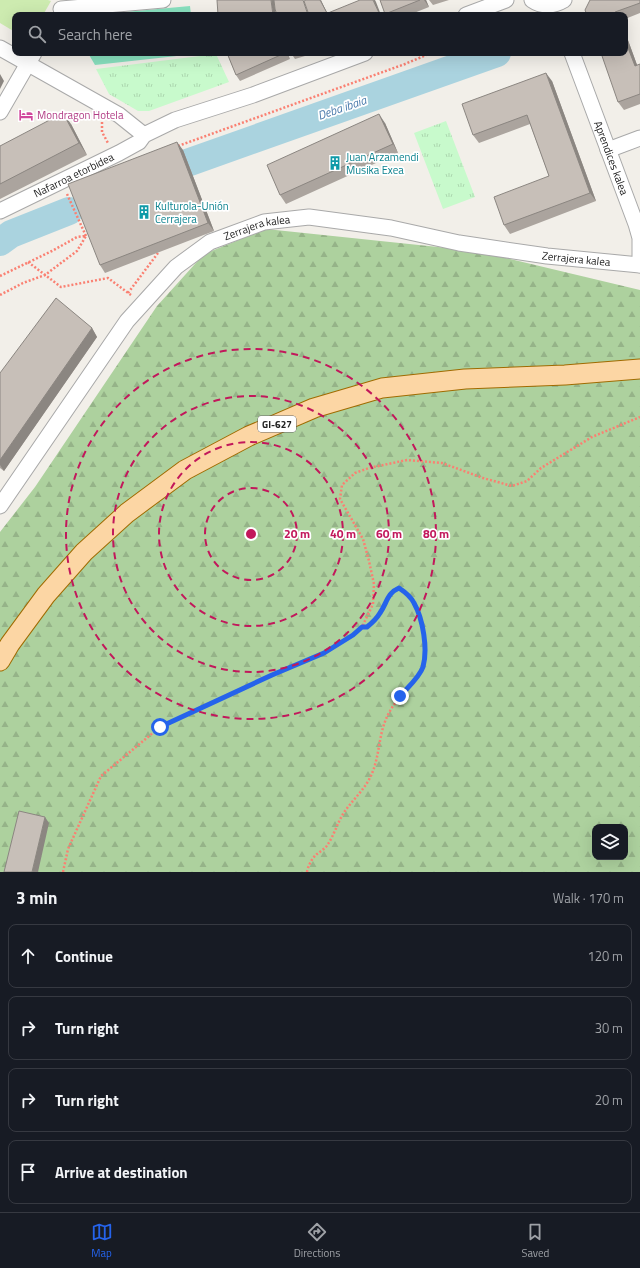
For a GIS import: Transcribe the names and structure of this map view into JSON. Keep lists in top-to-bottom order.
{
  "streets": {
    "main road": ["GI-627"],
    "street": ["Aprendices kalea", "Nafarroa etorbidea", "Zerrajera kalea"]
  },
  "crossings": [
    ["Aprendices kalea", "Zerrajera kalea"]
  ],
  "water": ["Deba ibaia"],
  "places": {
    "hotel": ["Mondragon Hotela"],
    "building": ["Juan Arzamendi Musika Exea", "Kulturola-Unión Cerrajera"]
  },
  "page": {
    "search": "Search here",
    "heading": ["3 min", "Walk · 170 m"],
    "list": [
      ["Continue", "120 m"],
      ["Turn right", "30 m"],
      ["Turn right", "20 m"],
      "Arrive at destination"
    ],
    "nav": ["Map", "Directions", "Saved"]
  },
  "rings": [
    "20 m",
    "40 m",
    "60 m",
    "80 m"
  ]
}
